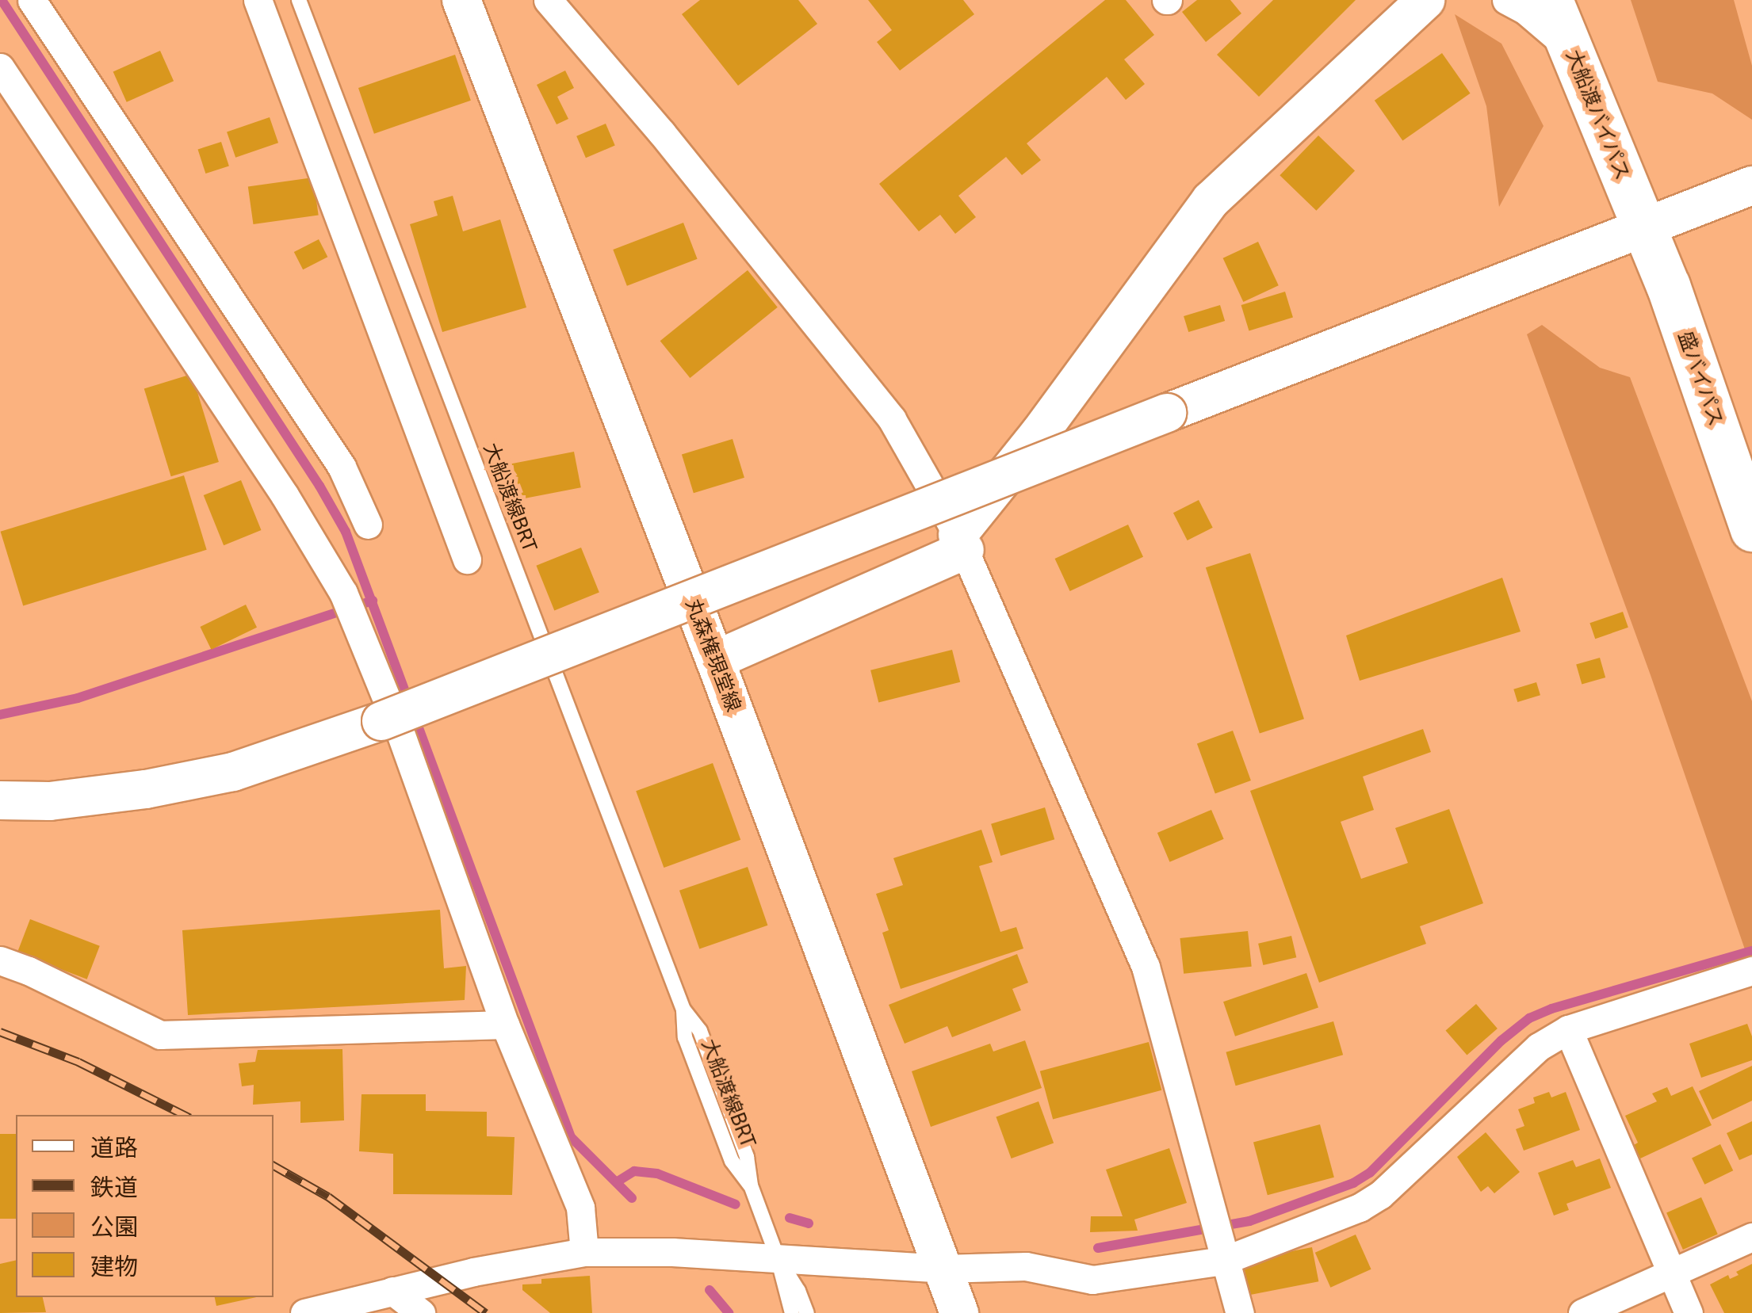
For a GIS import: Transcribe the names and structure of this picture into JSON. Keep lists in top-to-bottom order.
{
  "streets": {
    "highway": ["大船渡バイパス", "盛バイパス"],
    "street": ["丸森権現堂線"],
    "lane": ["大船渡線BRT"]
  },
  "crossings": [
    ["大船渡バイパス", "盛バイパス"]
  ],
  "legend": [
    "道路",
    "鉄道",
    "公園",
    "建物"
  ]
}
